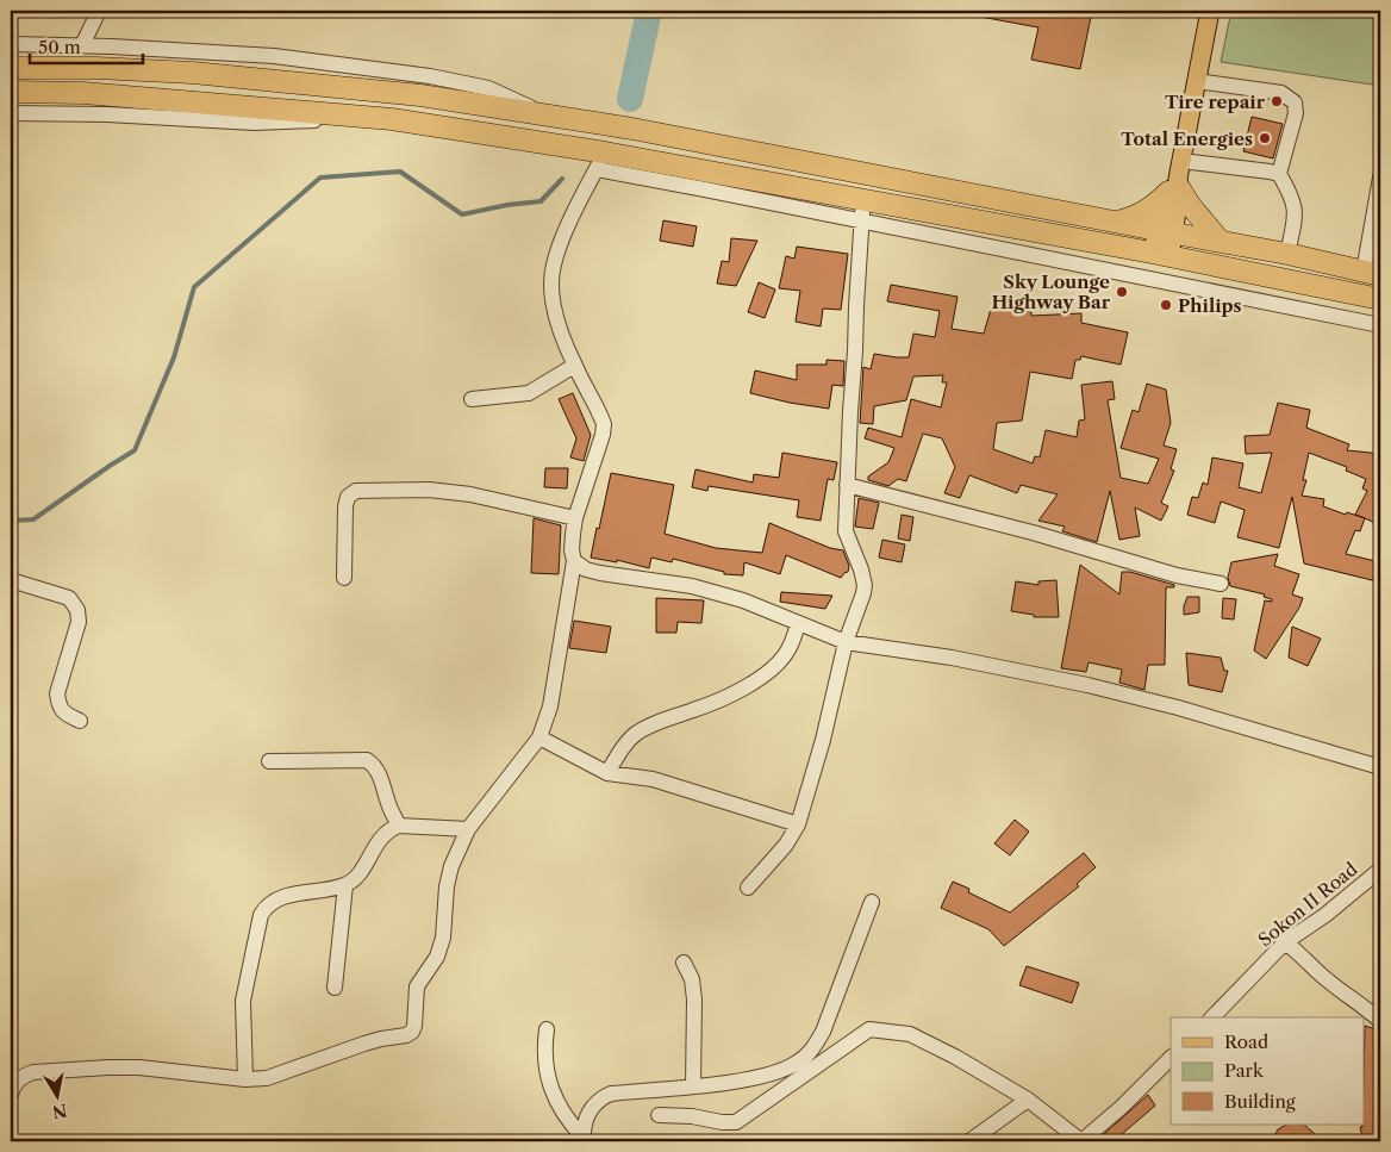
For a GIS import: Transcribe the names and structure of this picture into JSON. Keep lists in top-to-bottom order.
{
  "streets": {
    "street": ["Sokon II Road"]
  },
  "places": [
    "Tire repair",
    "Total Energies",
    "Sky Lounge Highway Bar",
    "Philips"
  ],
  "legend": ["Road", "Park", "Building"],
  "scale_bar": "50 m",
  "north": "bottom"
}
